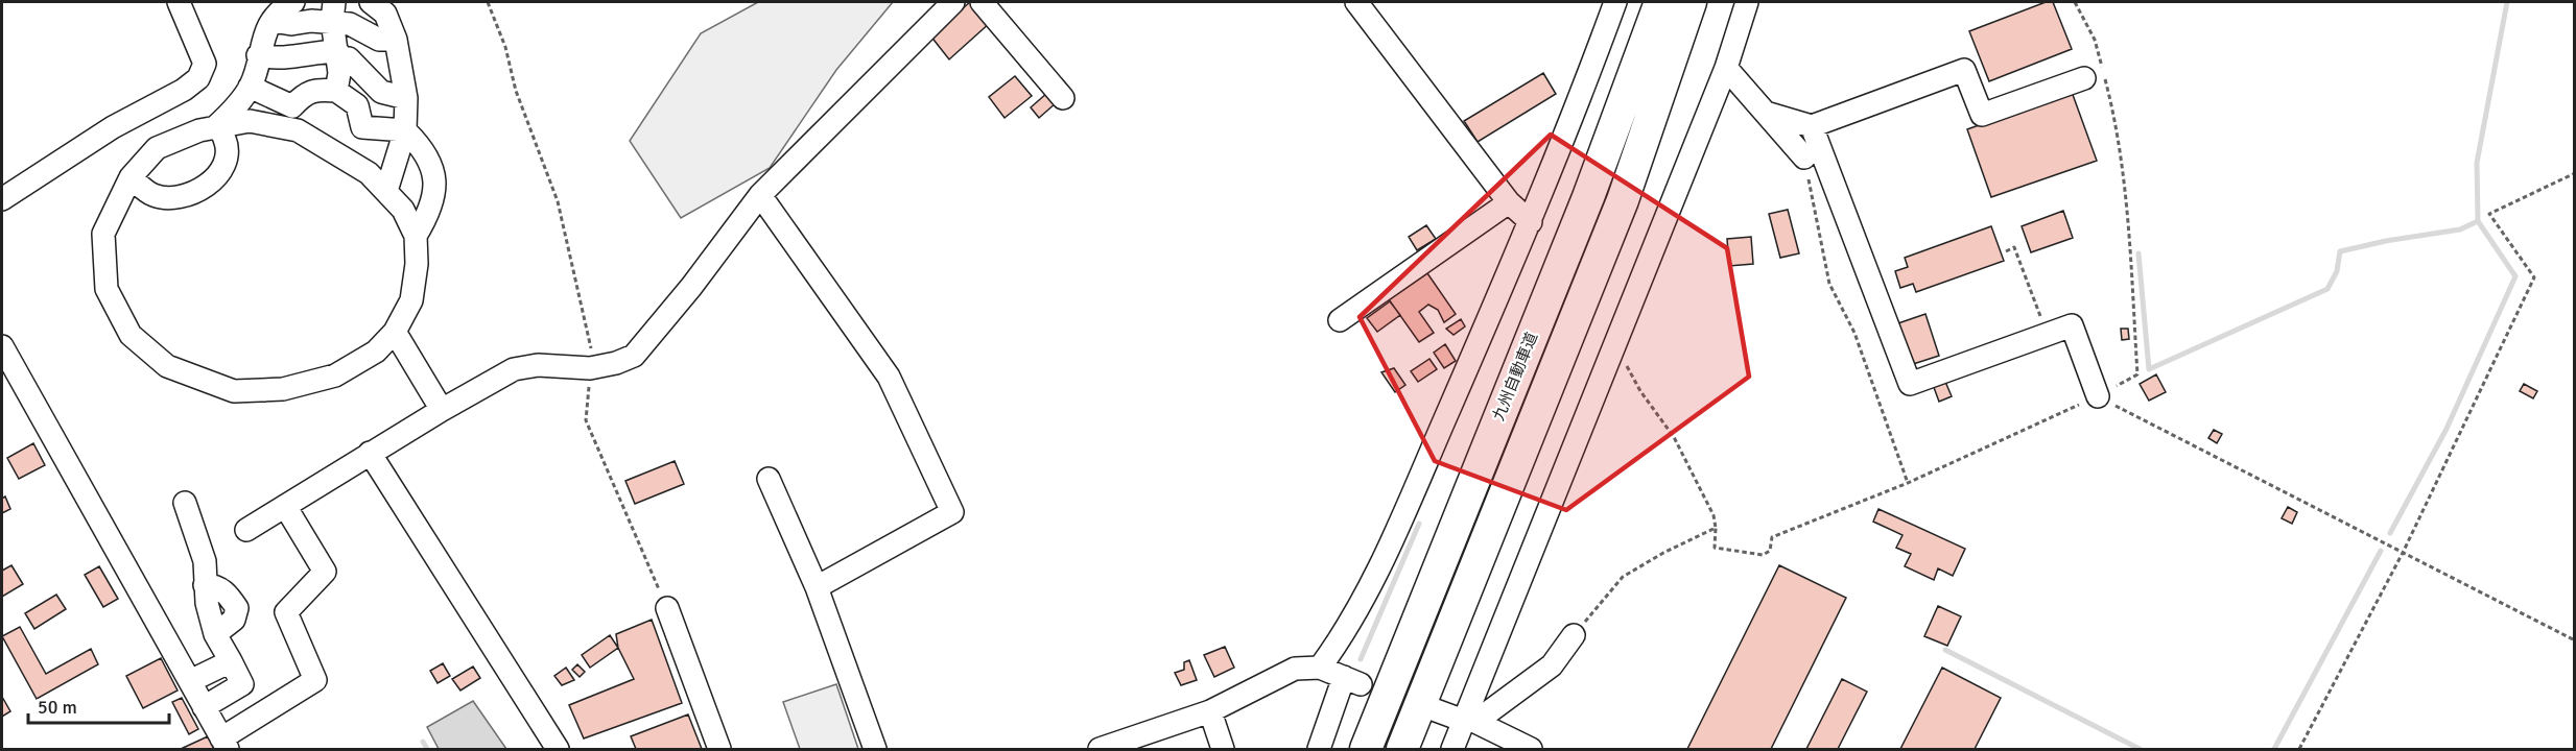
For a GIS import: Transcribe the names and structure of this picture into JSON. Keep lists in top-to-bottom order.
{
  "streets": {
    "highway": ["九州自動車道"]
  },
  "scale_bar": "50 m"
}
